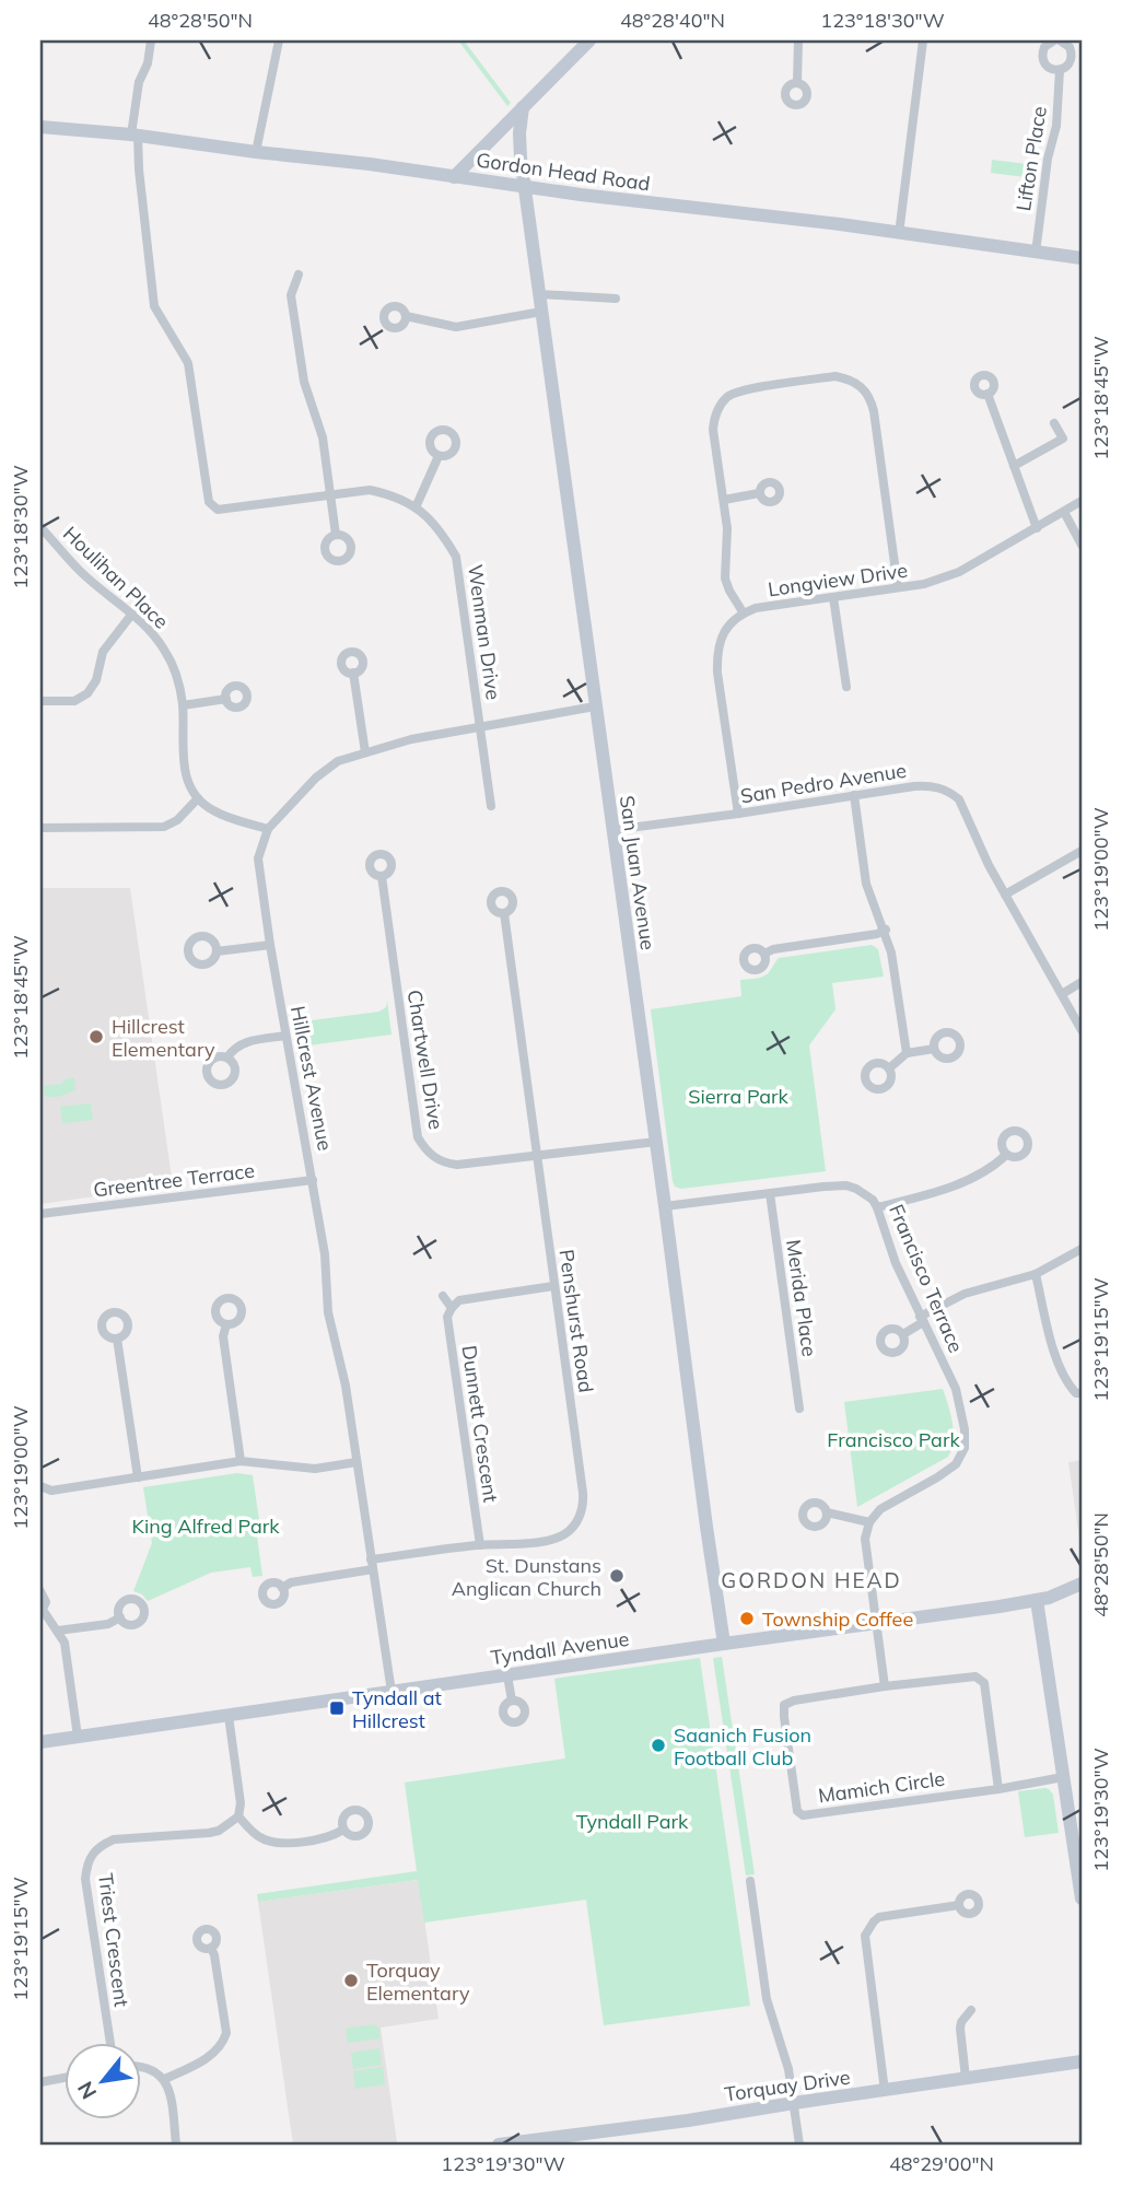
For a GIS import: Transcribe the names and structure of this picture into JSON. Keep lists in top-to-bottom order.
{
  "streets": {
    "street": [
      "Lifton Place",
      "Gordon Head Road",
      "Houlihan Place",
      "Longview Drive",
      "Wenman Drive",
      "San Pedro Avenue",
      "San Juan Avenue",
      "Chartwell Drive",
      "Hillcrest Avenue",
      "Greentree Terrace",
      "Francisco Terrace",
      "Merida Place",
      "Penshurst Road",
      "Dunnett Crescent",
      "Tyndall Avenue",
      "Mamich Circle",
      "Triest Crescent",
      "Torquay Drive"
    ]
  },
  "crossings": [
    ["Lifton Place", "Gordon Head Road"],
    ["Gordon Head Road", "Wenman Drive"],
    ["Gordon Head Road", "San Juan Avenue"],
    ["Wenman Drive", "Hillcrest Avenue"],
    ["San Pedro Avenue", "San Juan Avenue"],
    ["San Juan Avenue", "Chartwell Drive"],
    ["San Juan Avenue", "Hillcrest Avenue"],
    ["San Juan Avenue", "Francisco Terrace"],
    ["San Juan Avenue", "Tyndall Avenue"],
    ["Chartwell Drive", "Penshurst Road"],
    ["Hillcrest Avenue", "Greentree Terrace"],
    ["Hillcrest Avenue", "Penshurst Road"],
    ["Hillcrest Avenue", "Tyndall Avenue"],
    ["Francisco Terrace", "Merida Place"],
    ["Penshurst Road", "Dunnett Crescent"]
  ],
  "districts": ["GORDON HEAD"],
  "parks": [
    "Sierra Park",
    "Francisco Park",
    "King Alfred Park",
    "Tyndall Park"
  ],
  "places": {
    "other": [
      "Hillcrest Elementary",
      "St. Dunstans Anglican Church",
      "Township Coffee",
      "Saanich Fusion Football Club",
      "Torquay Elementary"
    ],
    "transit": ["Tyndall at Hillcrest"]
  },
  "north": "bottom left",
  "coordinates": [
    "48°28'50\"N",
    "48°28'40\"N",
    "123°18'30\"W",
    "123°18'45\"W",
    "123°19'00\"W",
    "123°19'15\"W",
    "123°19'30\"W",
    "48°29'00\"N"
  ]
}
